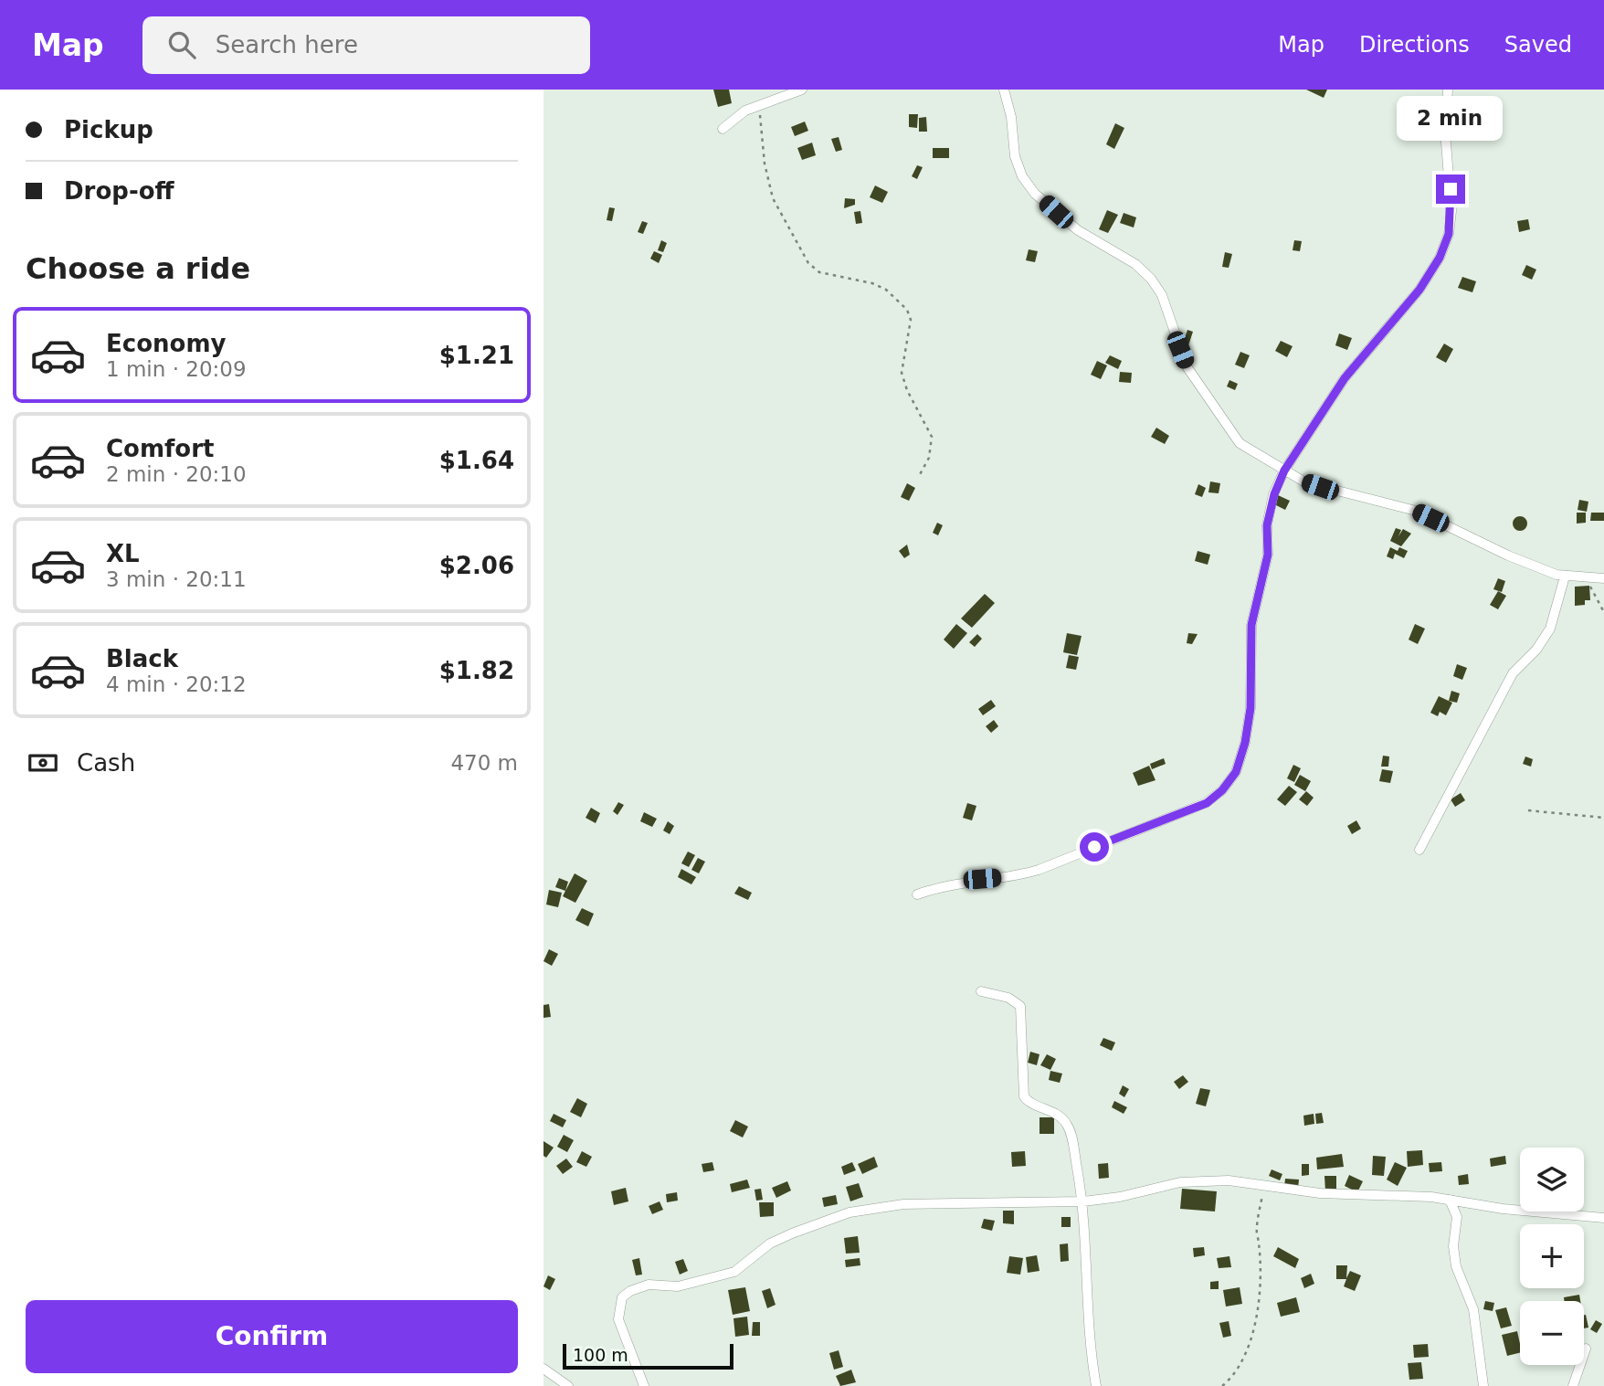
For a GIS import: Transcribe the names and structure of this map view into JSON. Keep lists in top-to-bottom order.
{
  "scale_bar": "100 m",
  "page": {
    "header": "Map",
    "search": "Search here",
    "nav": ["Map", "Directions", "Saved"],
    "banner": ["Pickup", "Drop-off"],
    "bubble": "2 min",
    "heading": "Choose a ride",
    "list": [
      {
        "name": "Economy",
        "note": "1 min · 20:09",
        "value": "$1.21"
      },
      {
        "name": "Comfort",
        "note": "2 min · 20:10",
        "value": "$1.64"
      },
      {
        "name": "XL",
        "note": "3 min · 20:11",
        "value": "$2.06"
      },
      {
        "name": "Black",
        "note": "4 min · 20:12",
        "value": "$1.82"
      }
    ],
    "pay": ["Cash", "470 m"],
    "map_buttons": ["+", "−"],
    "buttons": "Confirm",
    "scale": "100 m"
  }
}
